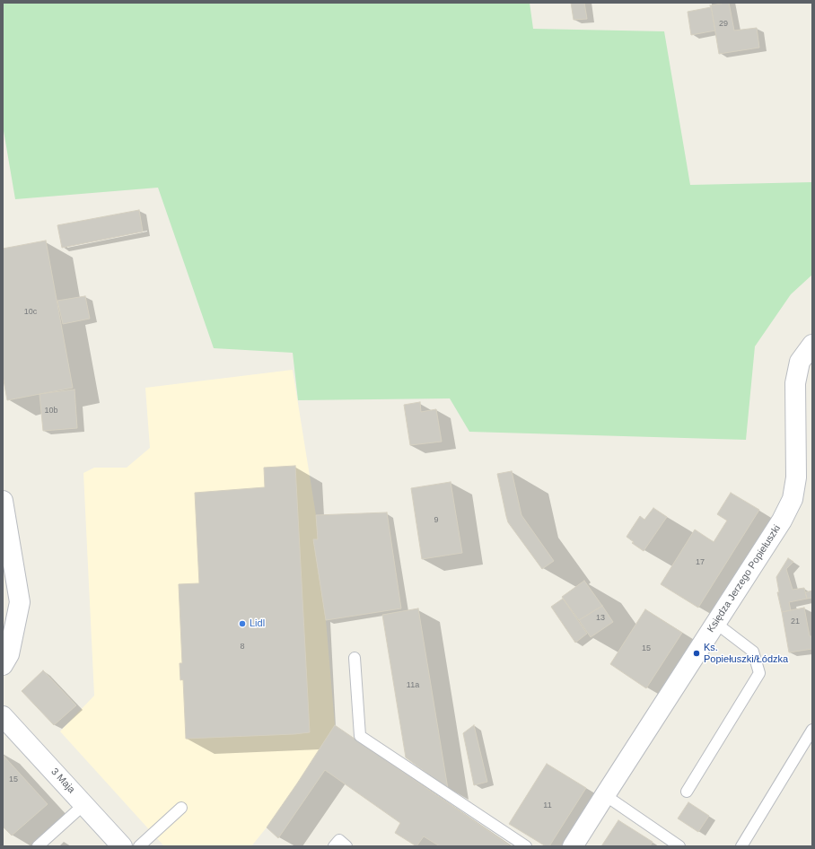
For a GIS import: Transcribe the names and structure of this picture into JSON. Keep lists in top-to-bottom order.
{
  "streets": {
    "street": ["Księdza Jerzego Popiełuszki", "3 Maja"]
  },
  "places": ["Lidl", "Ks. Popiełuszki/Łódzka"],
  "house_numbers": [
    "29",
    "10c",
    "10b",
    "9",
    "17",
    "13",
    "21",
    "8",
    "15",
    "11a",
    "15",
    "11"
  ]
}
